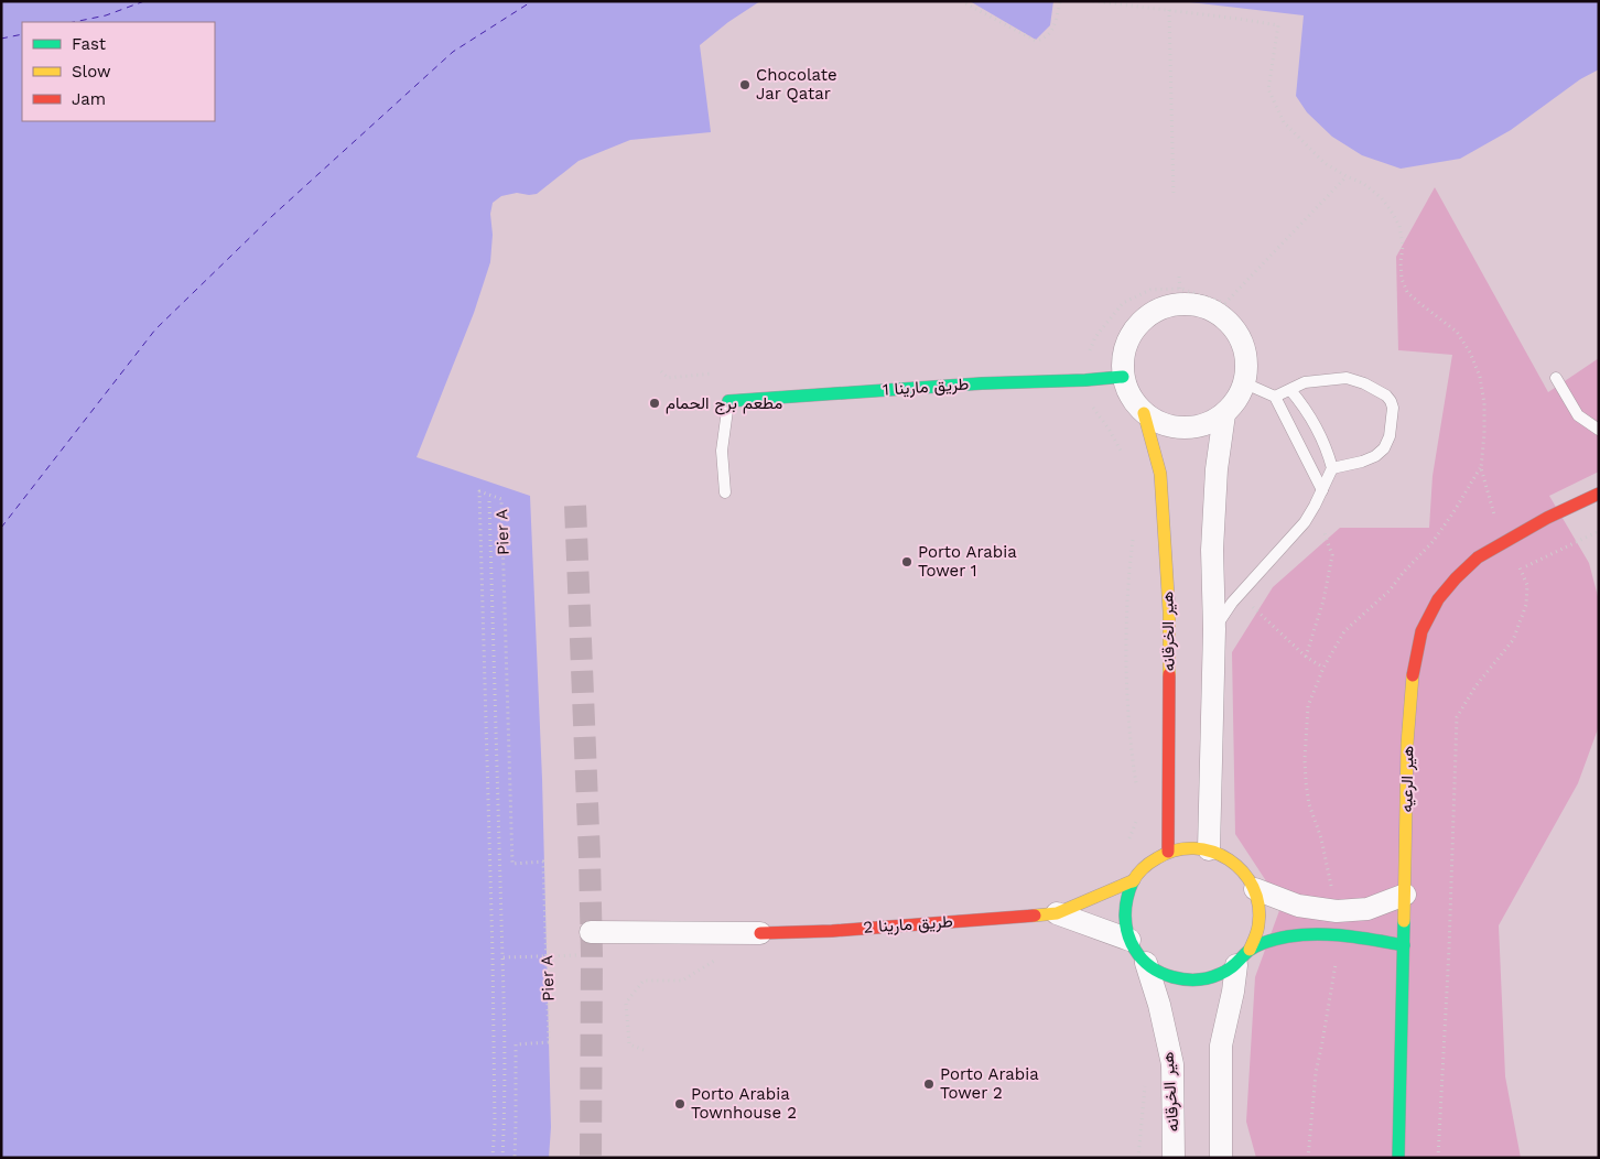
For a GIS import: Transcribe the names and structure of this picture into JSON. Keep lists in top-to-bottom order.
{
  "streets": {
    "street": [
      "طريق مارينا 1",
      "هير الخرقانه",
      "هير الرعيه",
      "طريق مارينا 2"
    ],
    "path": ["Pier A"]
  },
  "crossings": [
    ["طريق مارينا 1", "هير الخرقانه"],
    ["هير الخرقانه", "طريق مارينا 2"]
  ],
  "places": [
    "Chocolate Jar Qatar",
    "مطعم برج الحمام",
    "Porto Arabia Tower 1",
    "Porto Arabia Tower 2",
    "Porto Arabia Townhouse 2"
  ],
  "legend": ["Fast", "Slow", "Jam"]
}
